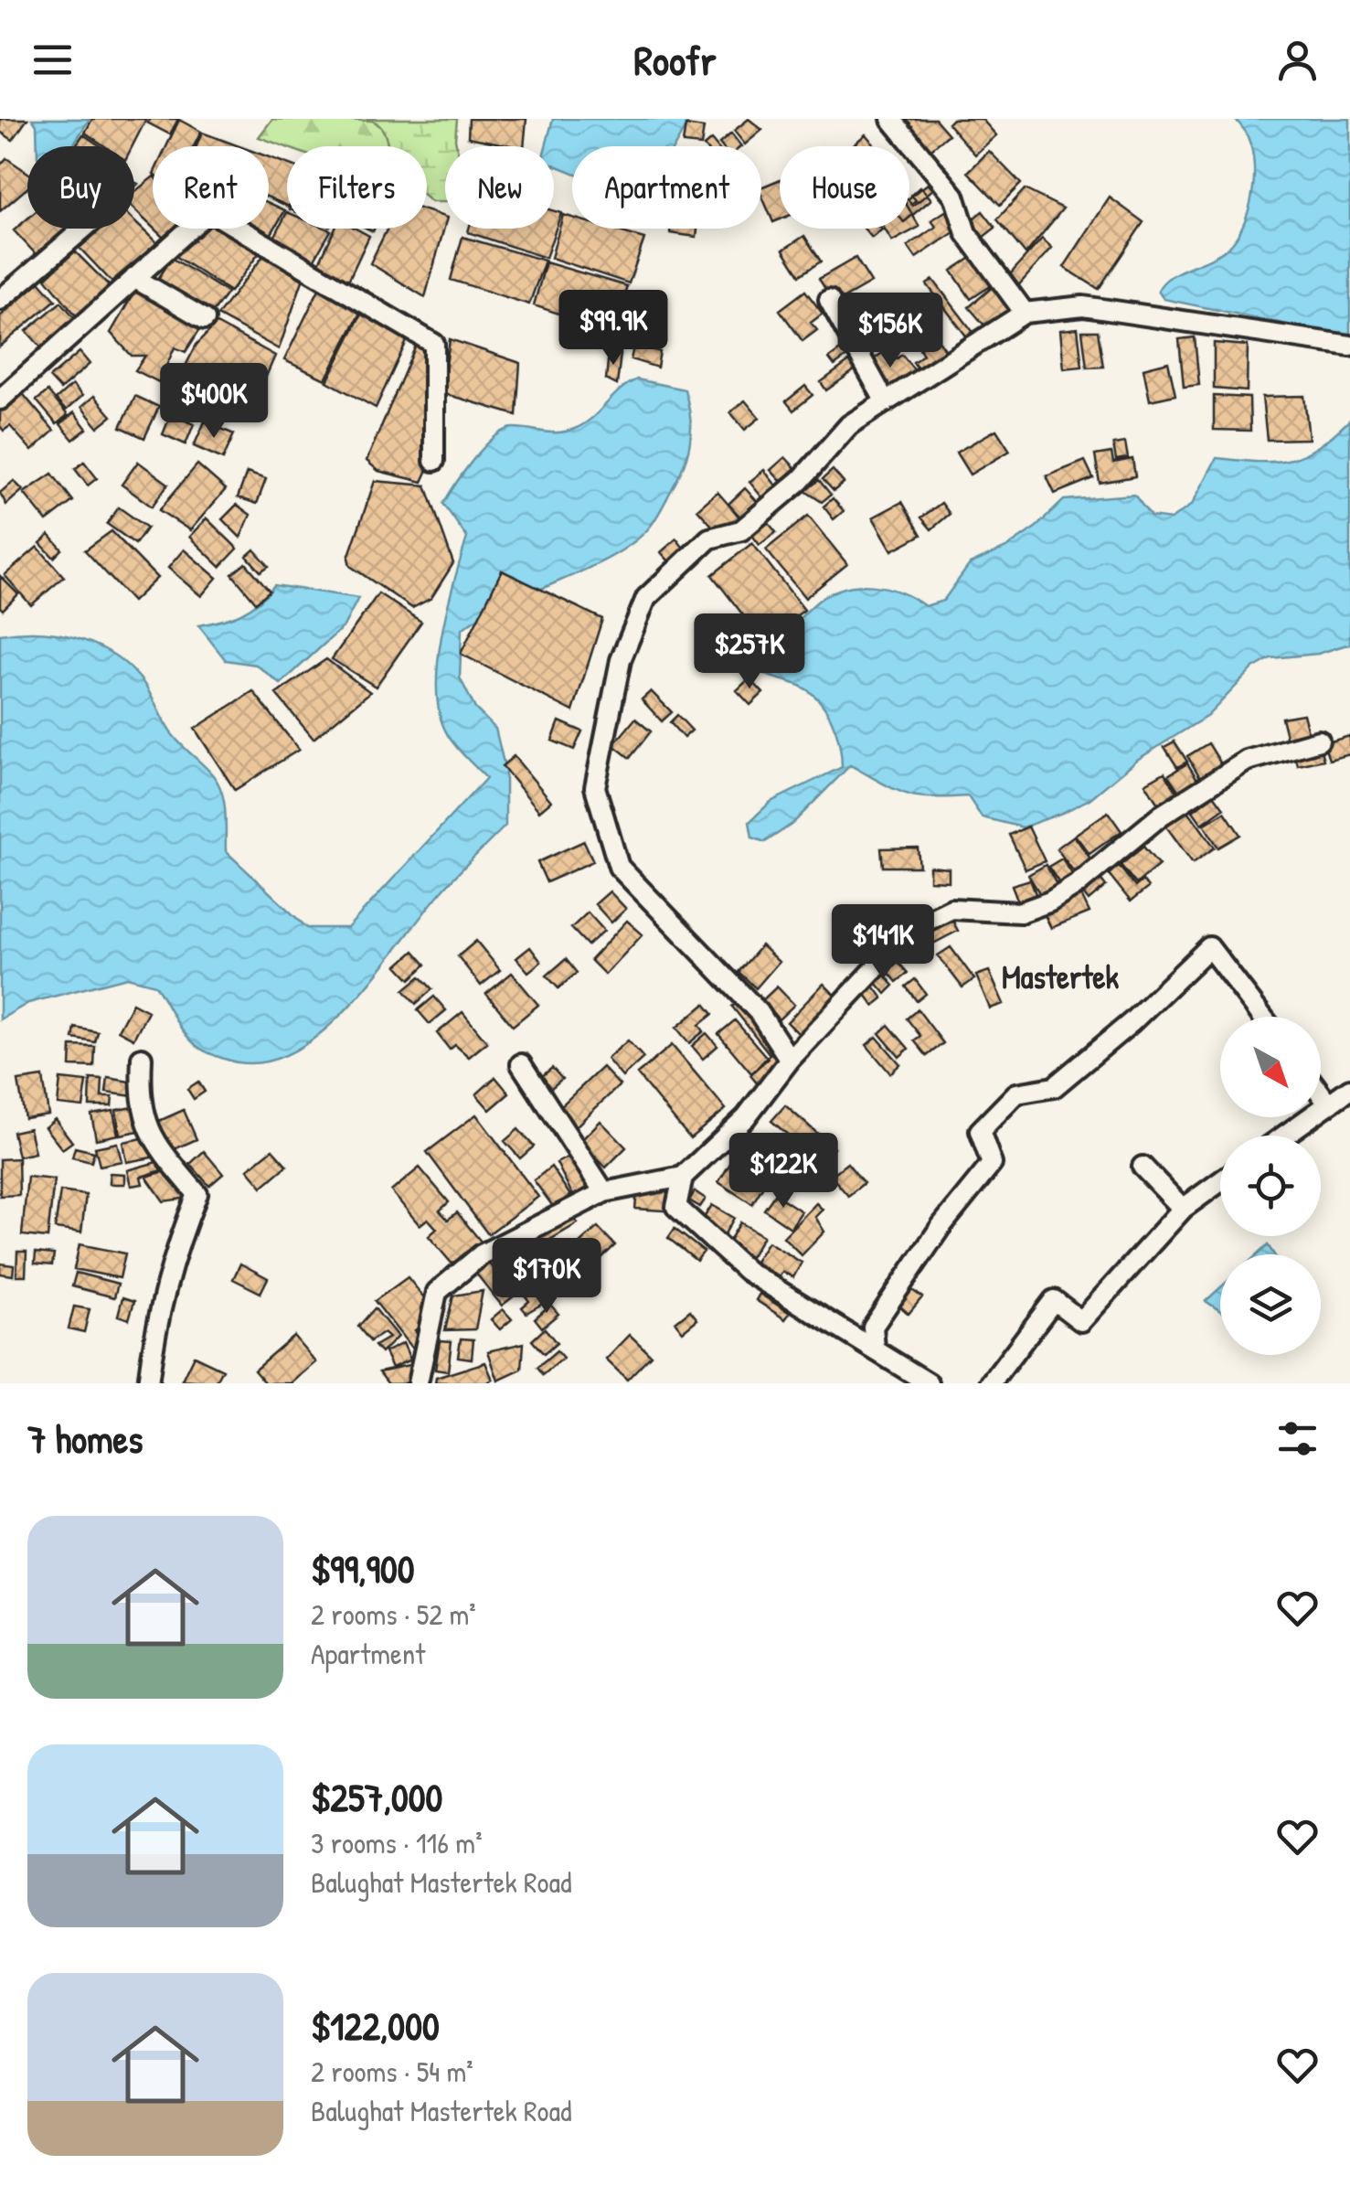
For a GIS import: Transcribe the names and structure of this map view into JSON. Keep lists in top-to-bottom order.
{
  "districts": ["Mastertek"],
  "north": "bottom right",
  "page": {
    "header": "Roofr",
    "chip": [
      "Buy",
      "Rent",
      "Filters",
      "New",
      "Apartment",
      "House"
    ],
    "price": [
      "$99.9K",
      "$156K",
      "$400K",
      "$257K",
      "$141K",
      "$122K",
      "$170K"
    ],
    "heading": "7 homes",
    "list": [
      {
        "name": "$99,900",
        "note": "2 rooms · 52 m² · Apartment"
      },
      {
        "name": "$257,000",
        "note": "3 rooms · 116 m² · Balughat Mastertek Road"
      },
      {
        "name": "$122,000",
        "note": "2 rooms · 54 m² · Balughat Mastertek Road"
      }
    ]
  }
}
